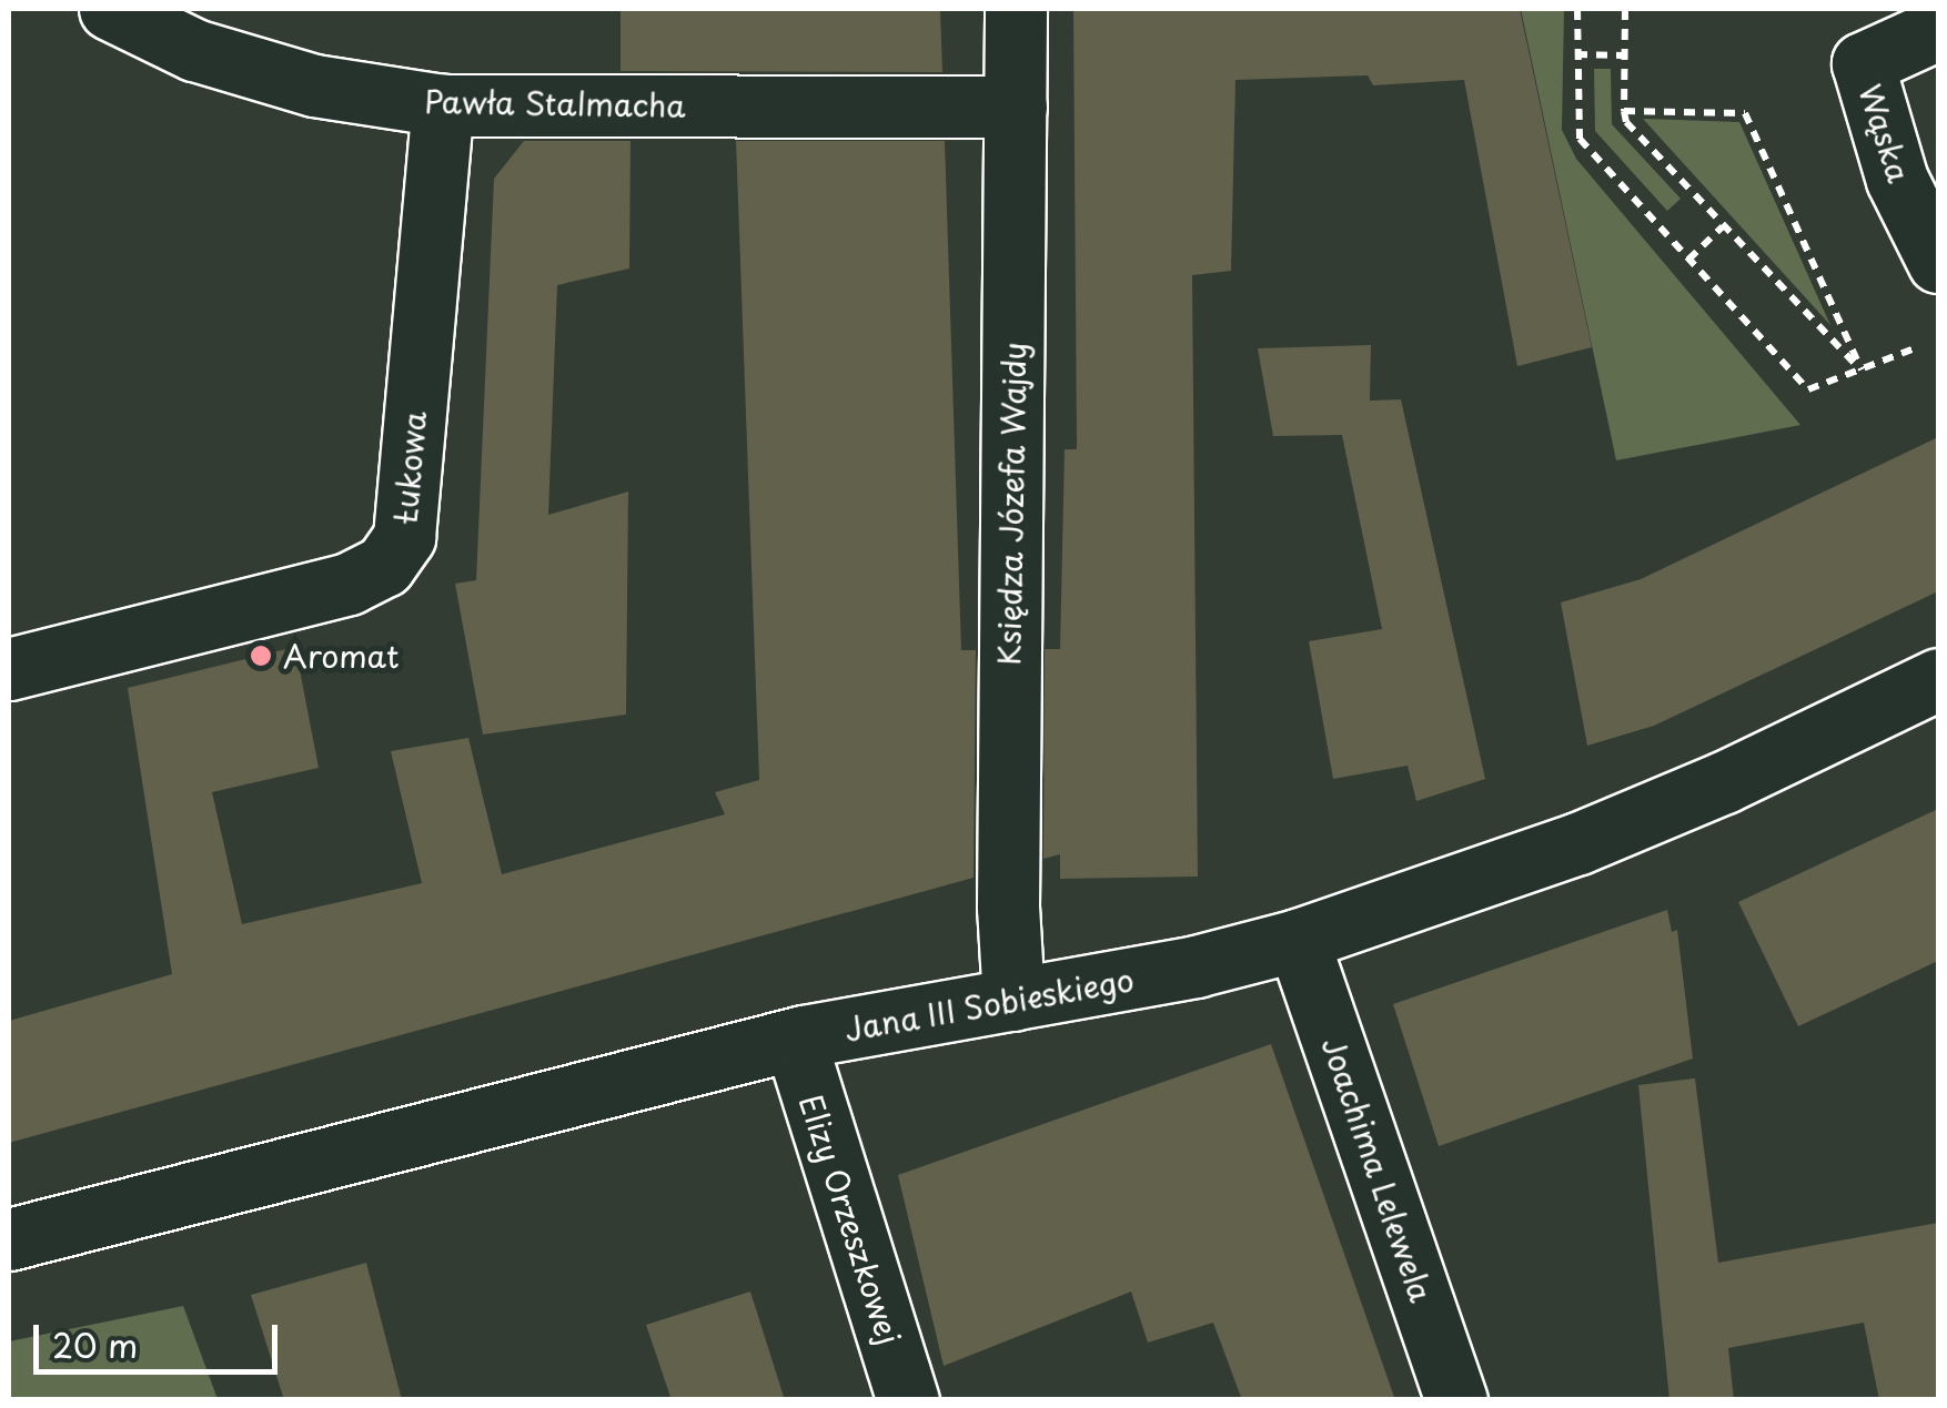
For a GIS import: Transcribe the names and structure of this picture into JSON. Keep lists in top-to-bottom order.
{
  "streets": {
    "street": [
      "Pawła Stalmacha",
      "Wąska",
      "Łukowa",
      "Księdza Józefa Wajdy",
      "Jana III Sobieskiego",
      "Joachima Lelewela",
      "Elizy Orzeszkowej"
    ]
  },
  "crossings": [
    ["Pawła Stalmacha", "Łukowa"],
    ["Pawła Stalmacha", "Księdza Józefa Wajdy"],
    ["Księdza Józefa Wajdy", "Jana III Sobieskiego"],
    ["Jana III Sobieskiego", "Joachima Lelewela"],
    ["Jana III Sobieskiego", "Elizy Orzeszkowej"]
  ],
  "places": ["Aromat"],
  "scale_bar": "20 m"
}
